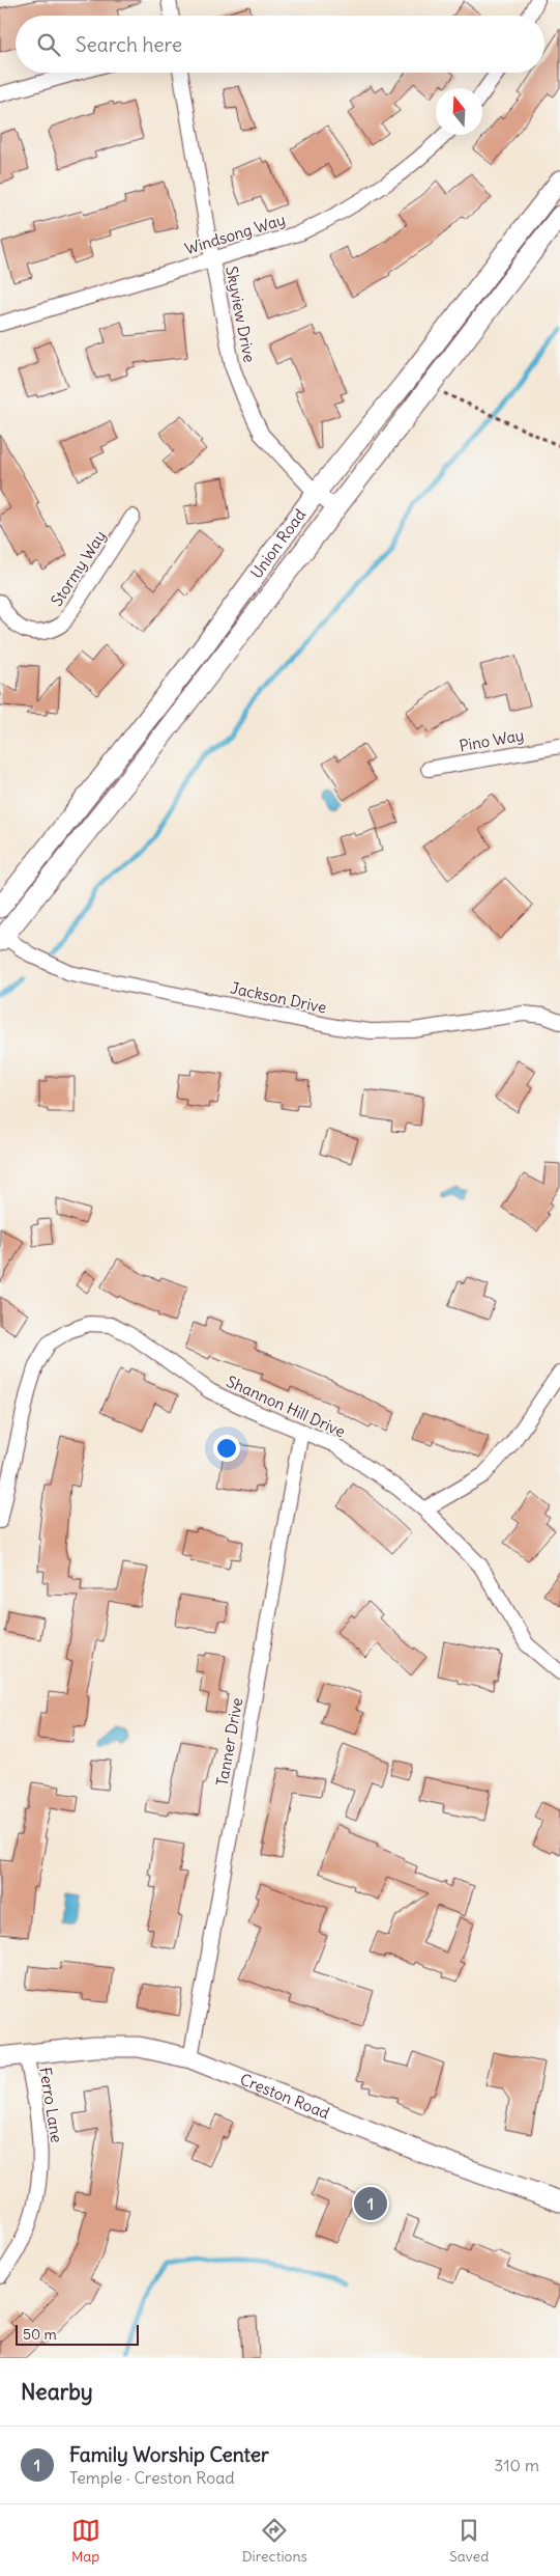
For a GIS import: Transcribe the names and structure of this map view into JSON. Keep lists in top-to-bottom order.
{
  "streets": {
    "main road": ["Union Road", "Creston Road"],
    "street": [
      "Windsong Way",
      "Skyview Drive",
      "Stormy Way",
      "Pino Way",
      "Jackson Drive",
      "Shannon Hill Drive",
      "Tanner Drive",
      "Ferro Lane"
    ]
  },
  "crossings": [
    ["Windsong Way", "Skyview Drive"],
    ["Skyview Drive", "Union Road"],
    ["Union Road", "Jackson Drive"],
    ["Shannon Hill Drive", "Tanner Drive"],
    ["Tanner Drive", "Creston Road"],
    ["Creston Road", "Ferro Lane"]
  ],
  "scale_bar": "50 m",
  "north": "top",
  "page": {
    "search": "Search here",
    "pins": "1",
    "scale": "50 m",
    "heading": "Nearby",
    "list": [
      {
        "mark": "1",
        "name": "Family Worship Center",
        "note": "Temple · Creston Road",
        "value": "310 m"
      }
    ],
    "nav": ["Map", "Directions", "Saved"]
  }
}
